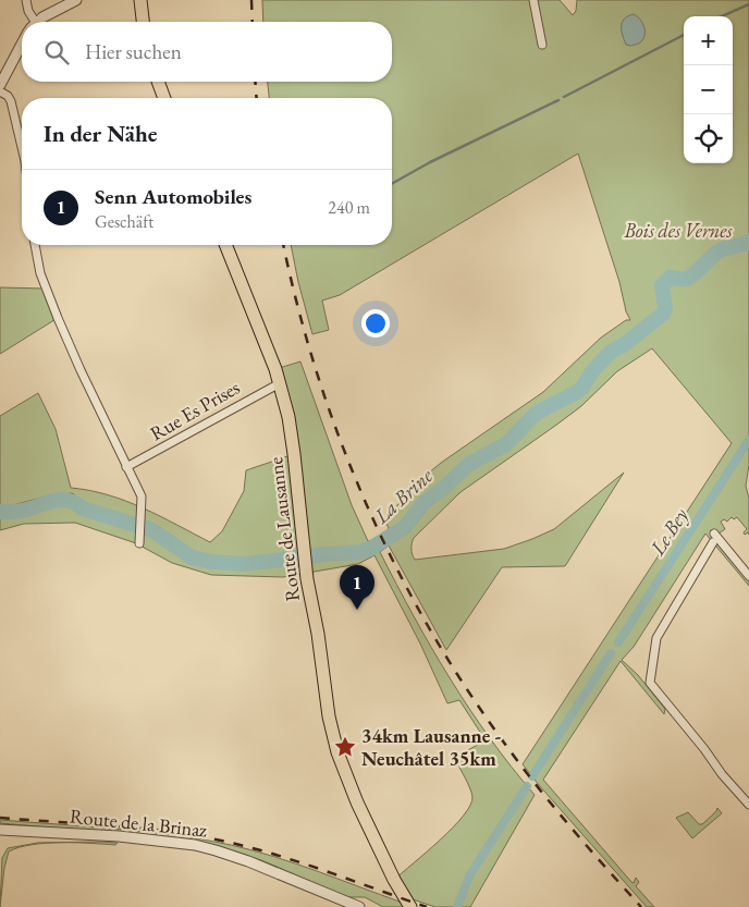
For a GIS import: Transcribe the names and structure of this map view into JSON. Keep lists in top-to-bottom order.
{
  "streets": {
    "main road": ["Route de Lausanne"],
    "street": ["Rue Es Prises", "Route de la Brinaz"]
  },
  "crossings": [
    ["Rue Es Prises", "Route de Lausanne"]
  ],
  "water": ["La Brine", "Le Bey"],
  "parks": ["Bois des Vernes"],
  "places": {
    "place": ["34km Lausanne - Neuchâtel 35km"]
  },
  "page": {
    "map_buttons": ["+", "−"],
    "search": "Hier suchen",
    "heading": "In der Nähe",
    "list": [
      {
        "mark": "1",
        "name": "Senn Automobiles",
        "note": "Geschäft",
        "value": "240 m"
      }
    ],
    "pins": "1"
  }
}
